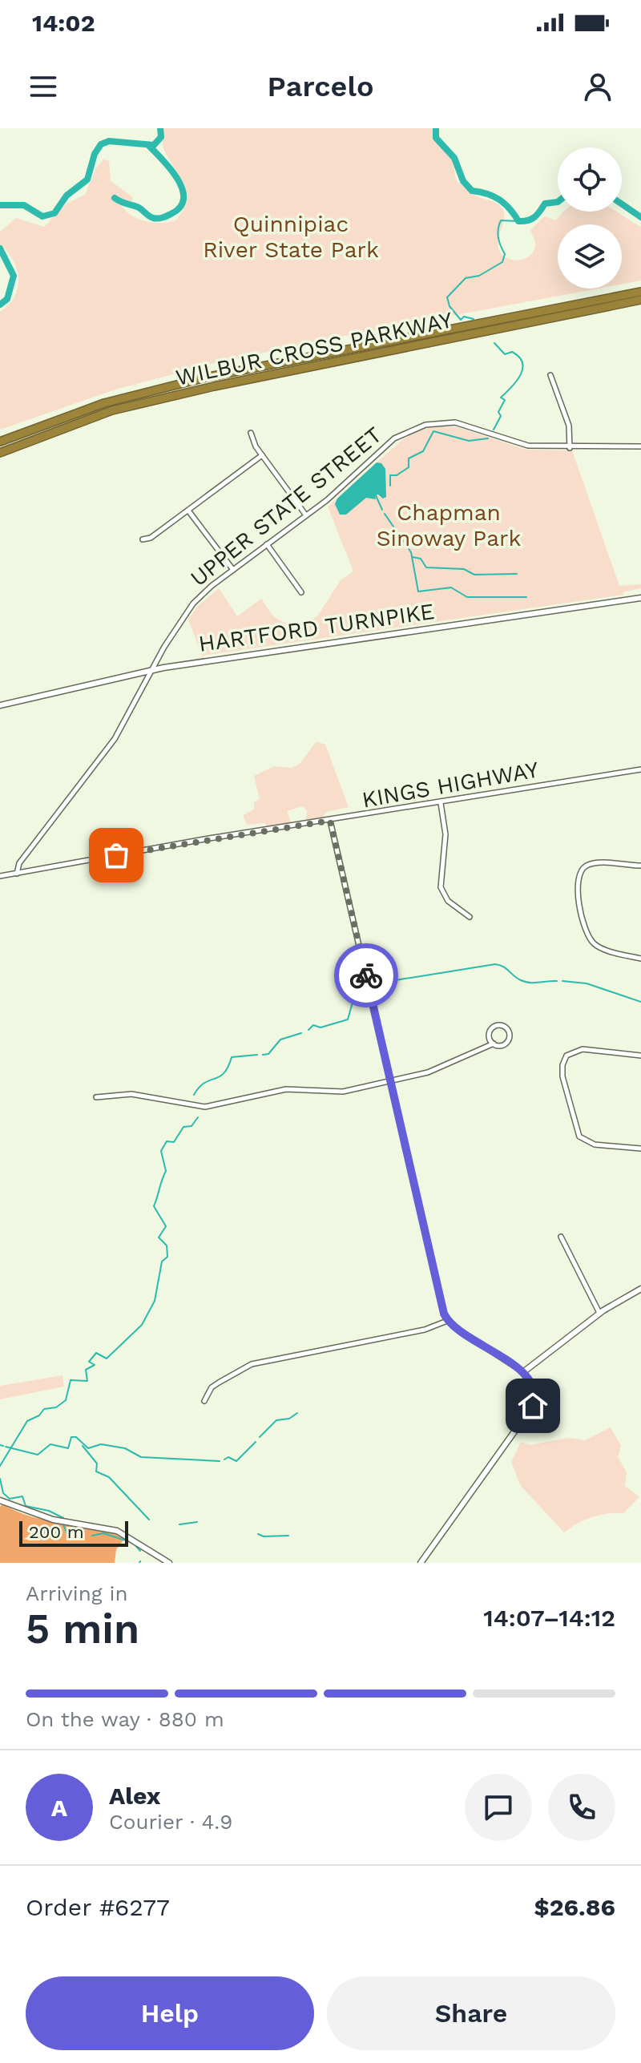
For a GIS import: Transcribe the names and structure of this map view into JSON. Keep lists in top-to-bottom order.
{
  "streets": {
    "highway": ["WILBUR CROSS PARKWAY"],
    "main road": ["HARTFORD TURNPIKE"],
    "street": ["UPPER STATE STREET", "KINGS HIGHWAY"]
  },
  "crossings": [
    ["UPPER STATE STREET", "HARTFORD TURNPIKE"],
    ["UPPER STATE STREET", "KINGS HIGHWAY"]
  ],
  "parks": ["Quinnipiac River State Park", "Chapman Sinoway Park"],
  "scale_bar": "200 m",
  "page": {
    "status": "14:02",
    "header": "Parcelo",
    "scale": "200 m",
    "heading": ["5 min", "Arriving in", "14:07–14:12"],
    "panel": [
      "Alex",
      "Courier · 4.9",
      "Order #6277",
      "$26.86"
    ],
    "bar": "On the way · 880 m",
    "round": "A",
    "buttons": ["Help", "Share"]
  }
}
